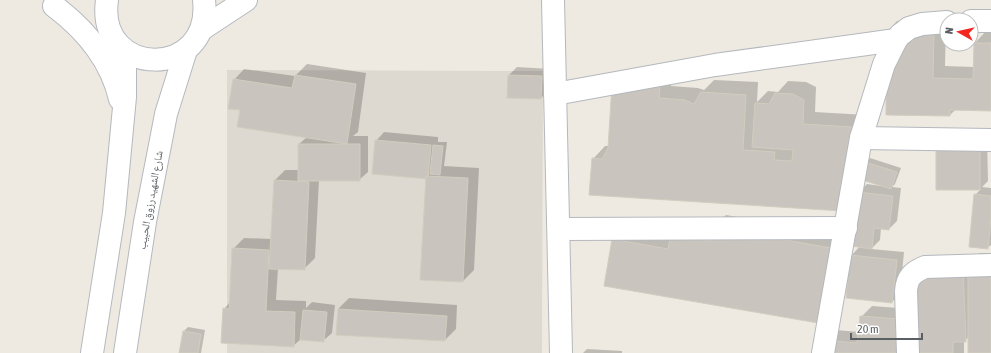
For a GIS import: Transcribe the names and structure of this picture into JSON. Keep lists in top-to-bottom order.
{
  "streets": {
    "street": ["شارع الشهيد رزوق الحبيب"]
  },
  "scale_bar": "20 m",
  "north": "left"
}
